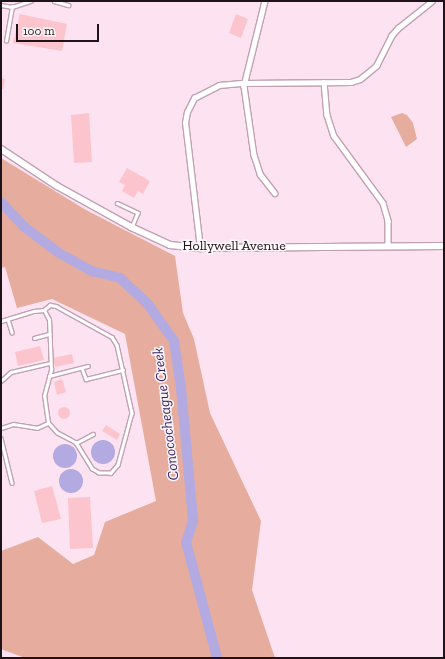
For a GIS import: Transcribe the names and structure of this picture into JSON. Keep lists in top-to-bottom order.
{
  "streets": {
    "street": ["Hollywell Avenue"]
  },
  "water": ["Conococheague Creek"],
  "scale_bar": "100 m"
}
